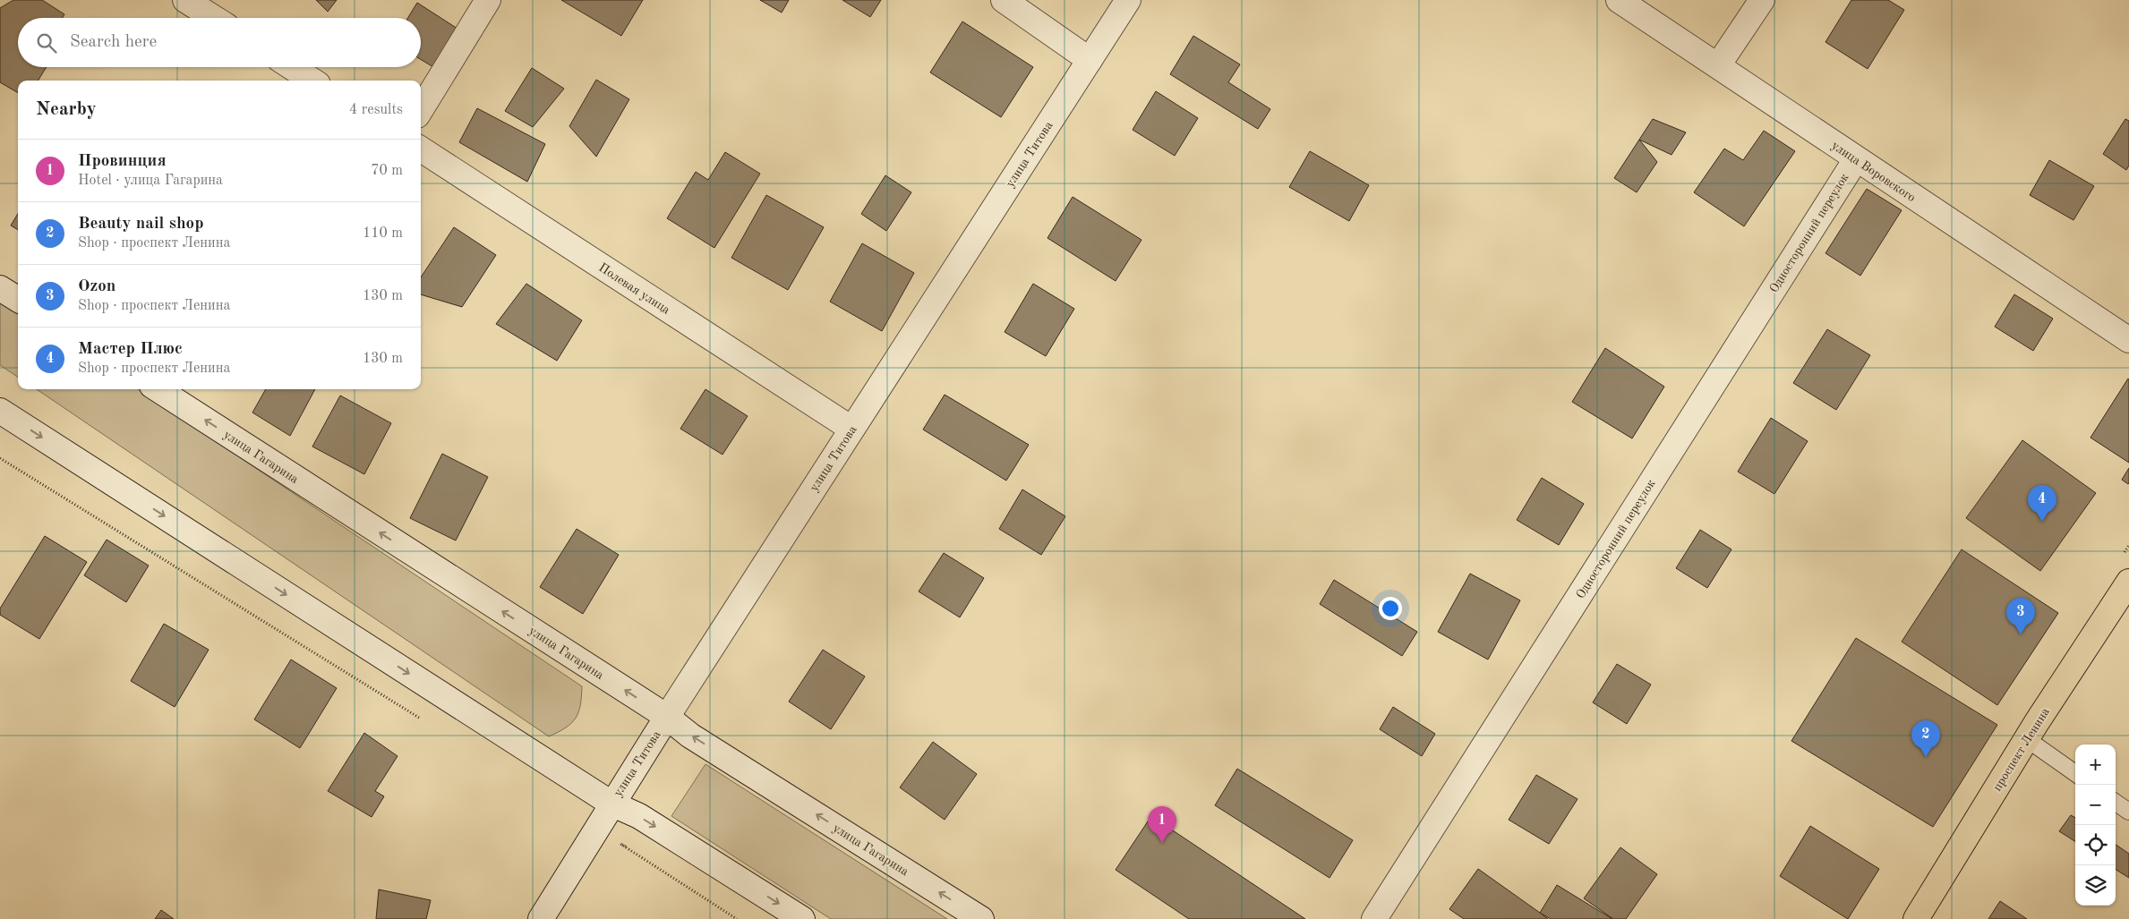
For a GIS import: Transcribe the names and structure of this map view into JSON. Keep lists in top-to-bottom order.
{
  "streets": {
    "main road": ["проспект Ленина"],
    "street": [
      "улица Титова",
      "улица Воровского",
      "Односторонний переулок",
      "Полевая улица",
      "улица Гагарина"
    ]
  },
  "crossings": [
    ["улица Титова", "Полевая улица"],
    ["улица Титова", "улица Гагарина"],
    ["улица Воровского", "Односторонний переулок"]
  ],
  "page": {
    "search": "Search here",
    "heading": ["Nearby", "4 results"],
    "list": [
      {
        "mark": "1",
        "name": "Провинция",
        "note": "Hotel · улица Гагарина",
        "value": "70 m"
      },
      {
        "mark": "2",
        "name": "Beauty nail shop",
        "note": "Shop · проспект Ленина",
        "value": "110 m"
      },
      {
        "mark": "3",
        "name": "Ozon",
        "note": "Shop · проспект Ленина",
        "value": "130 m"
      },
      {
        "mark": "4",
        "name": "Мастер Плюс",
        "note": "Shop · проспект Ленина",
        "value": "130 m"
      }
    ],
    "pins": [
      "4",
      "3",
      "2",
      "1"
    ],
    "map_buttons": ["+", "−"]
  }
}
